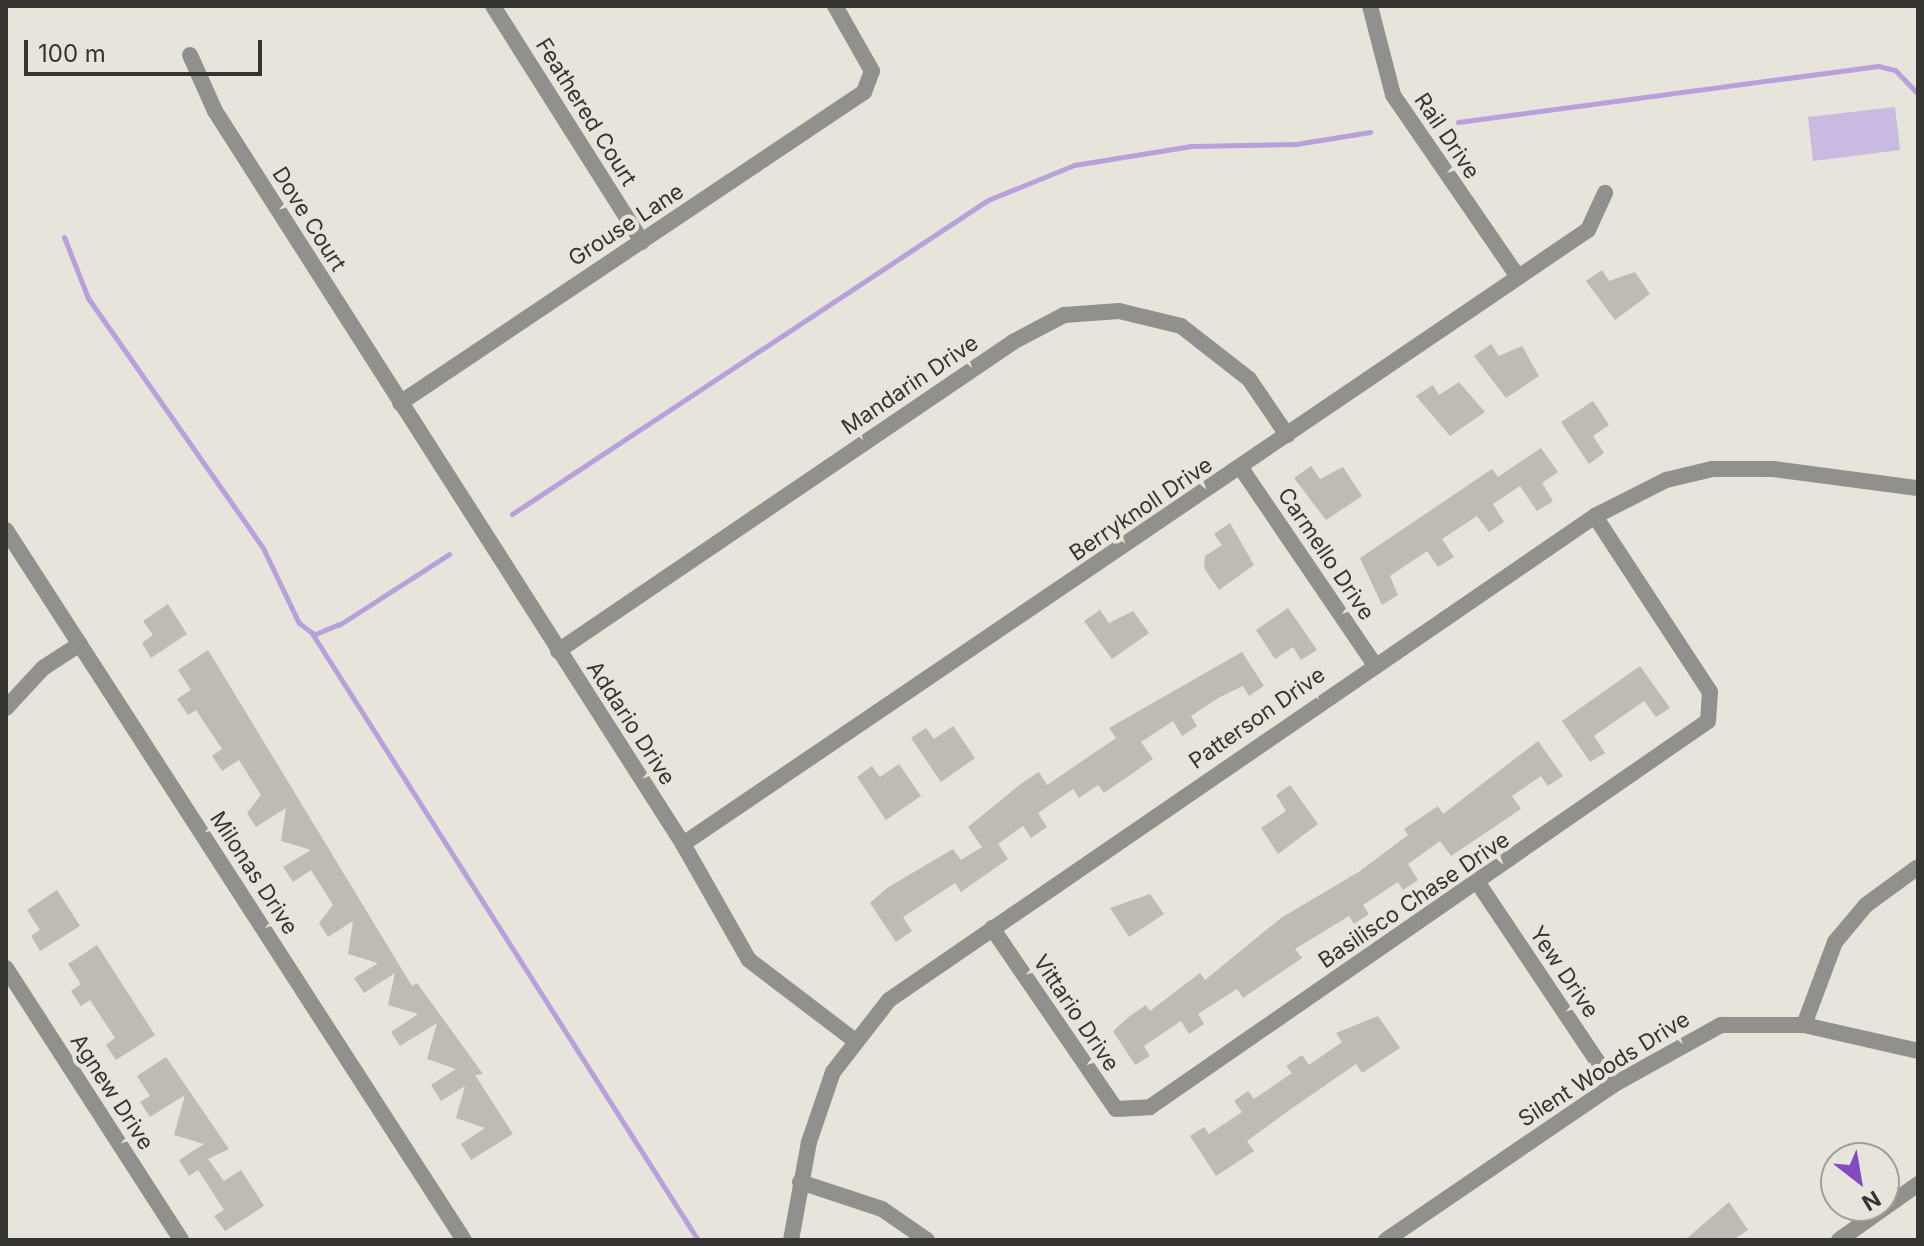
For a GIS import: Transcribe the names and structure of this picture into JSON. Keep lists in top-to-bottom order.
{
  "streets": {
    "street": [
      "Feathered Court",
      "Rail Drive",
      "Dove Court",
      "Grouse Lane",
      "Mandarin Drive",
      "Berryknoll Drive",
      "Carmello Drive",
      "Patterson Drive",
      "Addario Drive",
      "Milonas Drive",
      "Basilisco Chase Drive",
      "Yew Drive",
      "Vittario Drive",
      "Silent Woods Drive",
      "Agnew Drive"
    ]
  },
  "crossings": [
    ["Feathered Court", "Grouse Lane"],
    ["Rail Drive", "Berryknoll Drive"],
    ["Dove Court", "Grouse Lane"],
    ["Dove Court", "Addario Drive"],
    ["Grouse Lane", "Addario Drive"],
    ["Mandarin Drive", "Berryknoll Drive"],
    ["Mandarin Drive", "Addario Drive"],
    ["Berryknoll Drive", "Carmello Drive"],
    ["Berryknoll Drive", "Addario Drive"],
    ["Carmello Drive", "Patterson Drive"],
    ["Patterson Drive", "Addario Drive"],
    ["Patterson Drive", "Basilisco Chase Drive"],
    ["Patterson Drive", "Vittario Drive"],
    ["Basilisco Chase Drive", "Yew Drive"],
    ["Basilisco Chase Drive", "Vittario Drive"],
    ["Yew Drive", "Silent Woods Drive"]
  ],
  "scale_bar": "100 m",
  "north": "bottom right"
}
